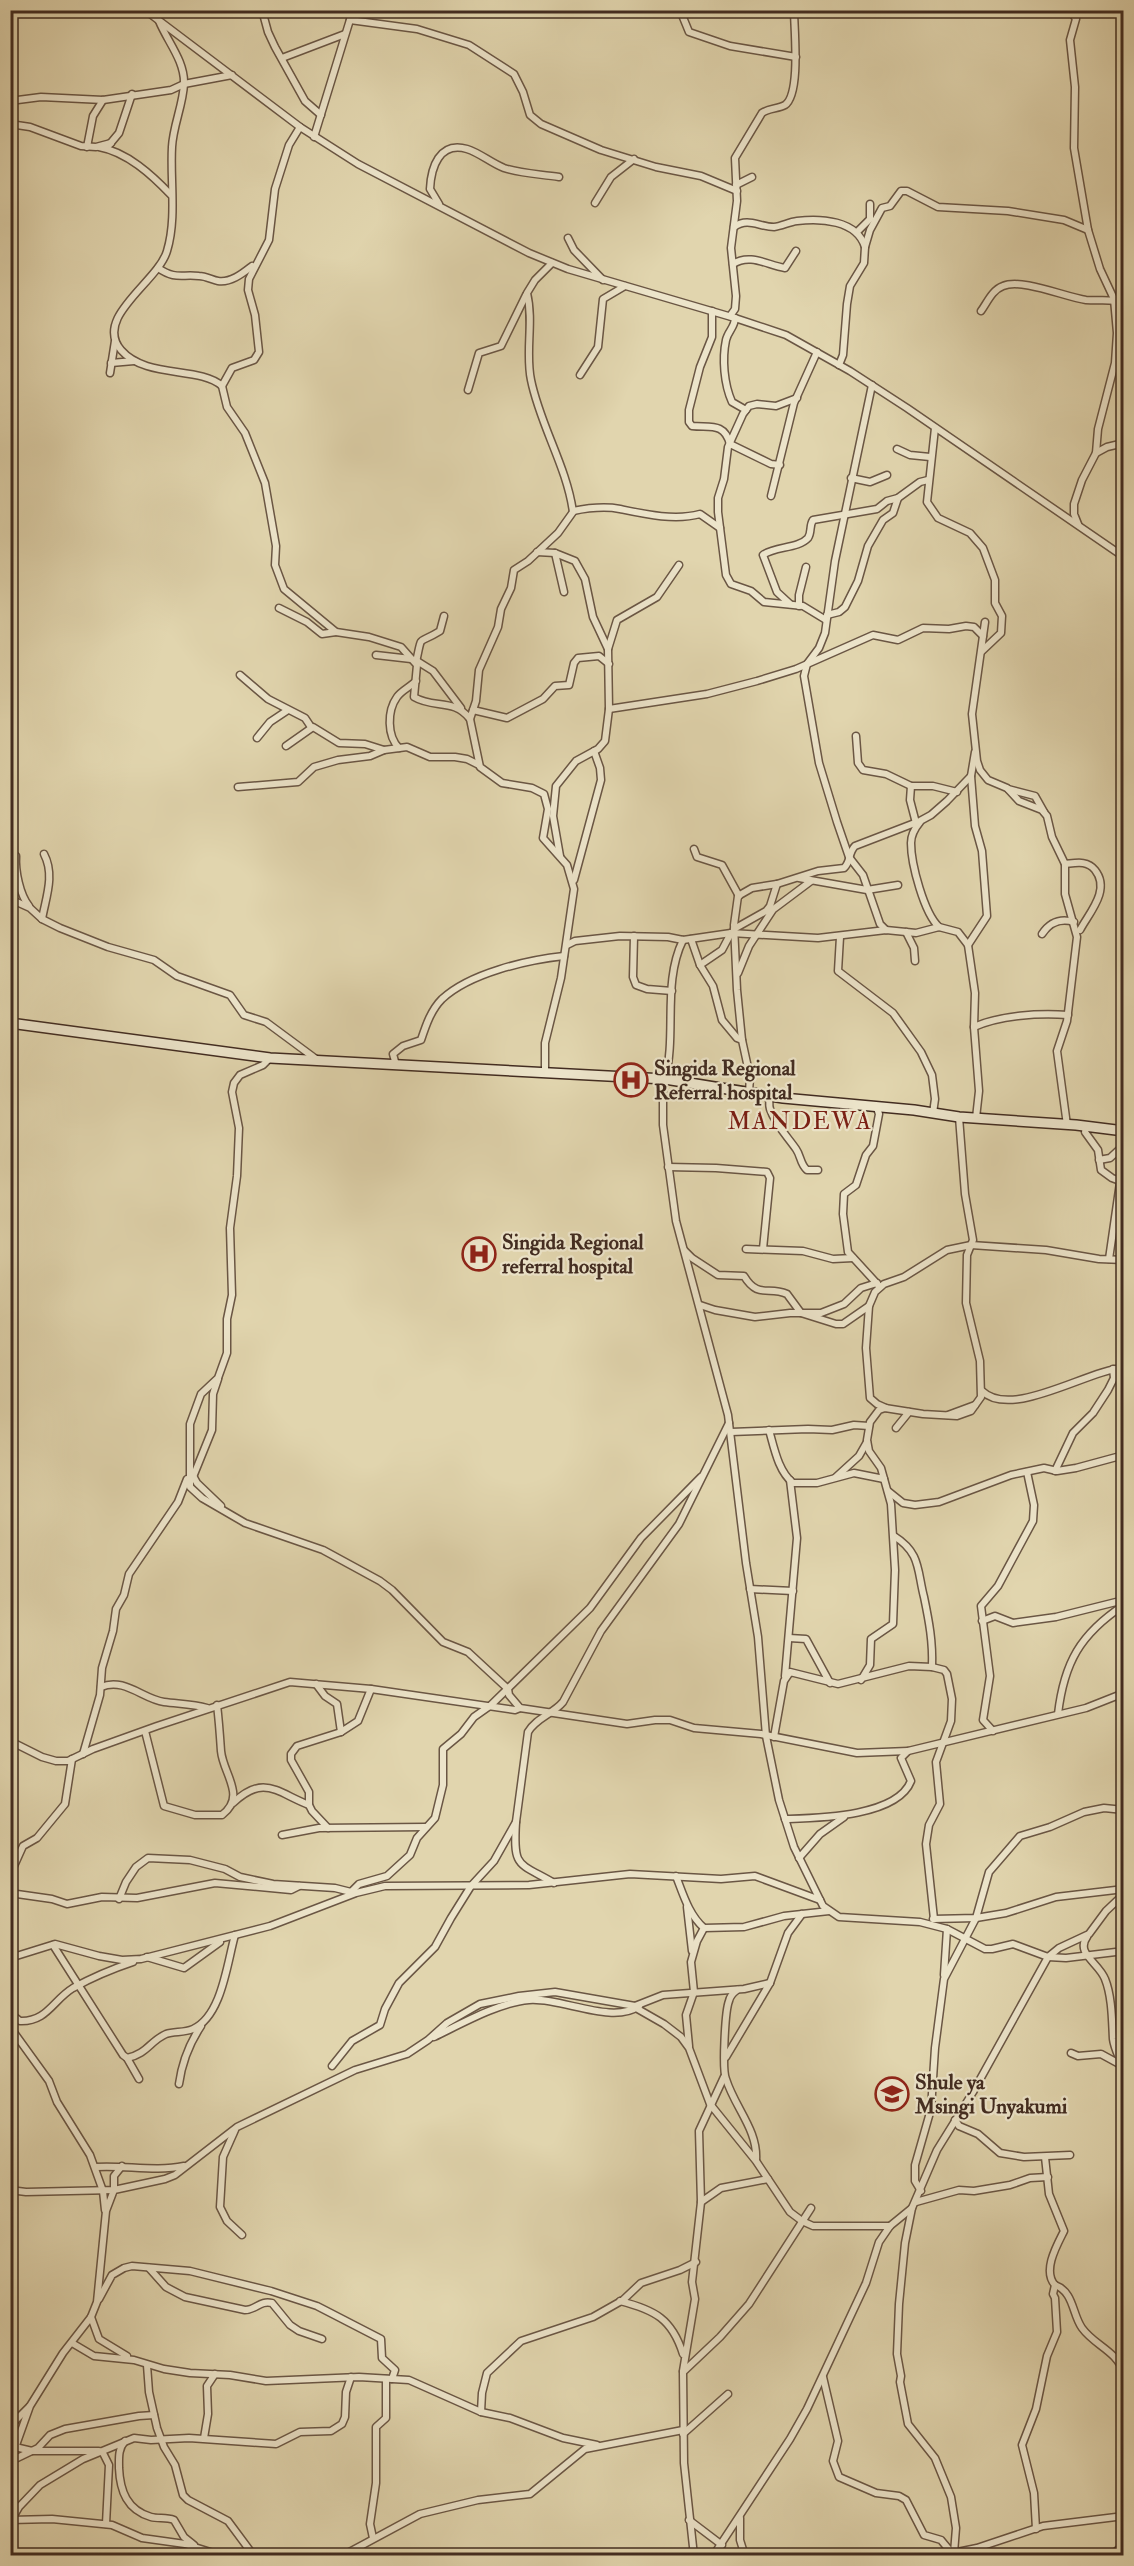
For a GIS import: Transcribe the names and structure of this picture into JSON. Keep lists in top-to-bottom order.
{
  "districts": ["MANDEWA"],
  "places": {
    "hospital": ["Singida Regional Referral hospital", "Singida Regional referral hospital"],
    "school or university": ["Shule ya Msingi Unyakumi"]
  }
}
